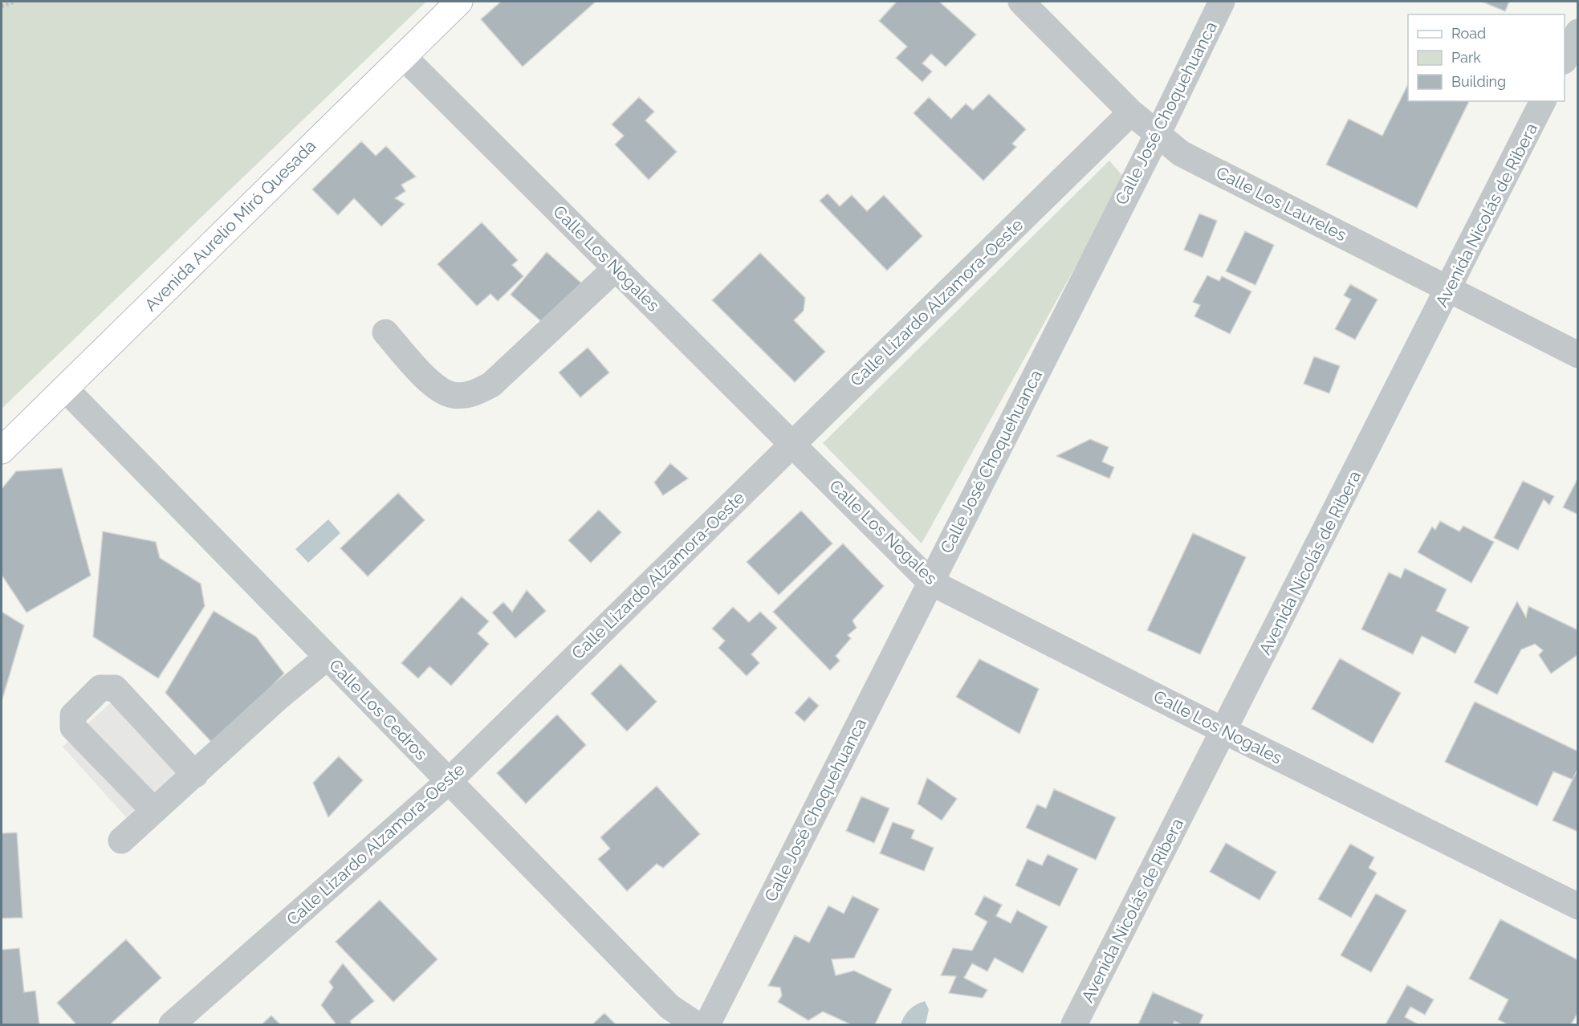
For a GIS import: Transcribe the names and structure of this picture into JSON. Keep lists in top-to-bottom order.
{
  "streets": {
    "main road": ["Avenida Aurelio Miró Quesada"],
    "street": [
      "Calle José Choquehuanca",
      "Calle Los Laureles",
      "Avenida Nicolás de Ribera",
      "Calle Los Nogales",
      "Calle Lizardo Alzamora-Oeste",
      "Calle Los Cedros"
    ]
  },
  "crossings": [
    ["Calle José Choquehuanca", "Calle Los Laureles"],
    ["Calle José Choquehuanca", "Calle Los Nogales"],
    ["Calle Los Laureles", "Avenida Nicolás de Ribera"],
    ["Calle Los Laureles", "Calle Lizardo Alzamora-Oeste"],
    ["Avenida Nicolás de Ribera", "Calle Los Nogales"],
    ["Avenida Aurelio Miró Quesada", "Calle Los Nogales"],
    ["Avenida Aurelio Miró Quesada", "Calle Los Cedros"],
    ["Calle Los Nogales", "Calle Lizardo Alzamora-Oeste"],
    ["Calle Lizardo Alzamora-Oeste", "Calle Los Cedros"]
  ],
  "legend": ["Road", "Park", "Building"]
}
